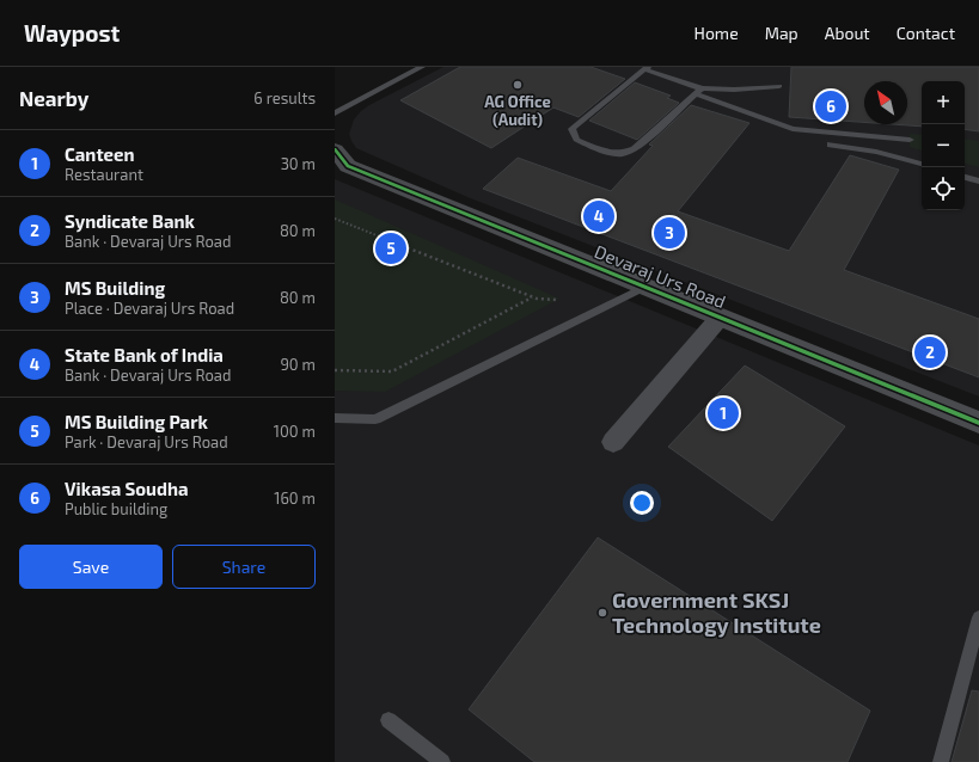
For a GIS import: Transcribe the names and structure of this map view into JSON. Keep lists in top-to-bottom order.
{
  "streets": {
    "street": ["Devaraj Urs Road"]
  },
  "places": ["AG Office (Audit)", "Government SKSJ Technology Institute"],
  "north": "top left",
  "page": {
    "header": "Waypost",
    "nav": [
      "Home",
      "Map",
      "About",
      "Contact"
    ],
    "heading": ["Nearby", "6 results"],
    "map_buttons": ["+", "−"],
    "pins": [
      "6",
      "4",
      "3",
      "5",
      "2",
      "1"
    ],
    "list": [
      {
        "mark": "1",
        "name": "Canteen",
        "note": "Restaurant",
        "value": "30 m"
      },
      {
        "mark": "2",
        "name": "Syndicate Bank",
        "note": "Bank · Devaraj Urs Road",
        "value": "80 m"
      },
      {
        "mark": "3",
        "name": "MS Building",
        "note": "Place · Devaraj Urs Road",
        "value": "80 m"
      },
      {
        "mark": "4",
        "name": "State Bank of India",
        "note": "Bank · Devaraj Urs Road",
        "value": "90 m"
      },
      {
        "mark": "5",
        "name": "MS Building Park",
        "note": "Park · Devaraj Urs Road",
        "value": "100 m"
      },
      {
        "mark": "6",
        "name": "Vikasa Soudha",
        "note": "Public building",
        "value": "160 m"
      }
    ],
    "buttons": ["Save", "Share"]
  }
}
